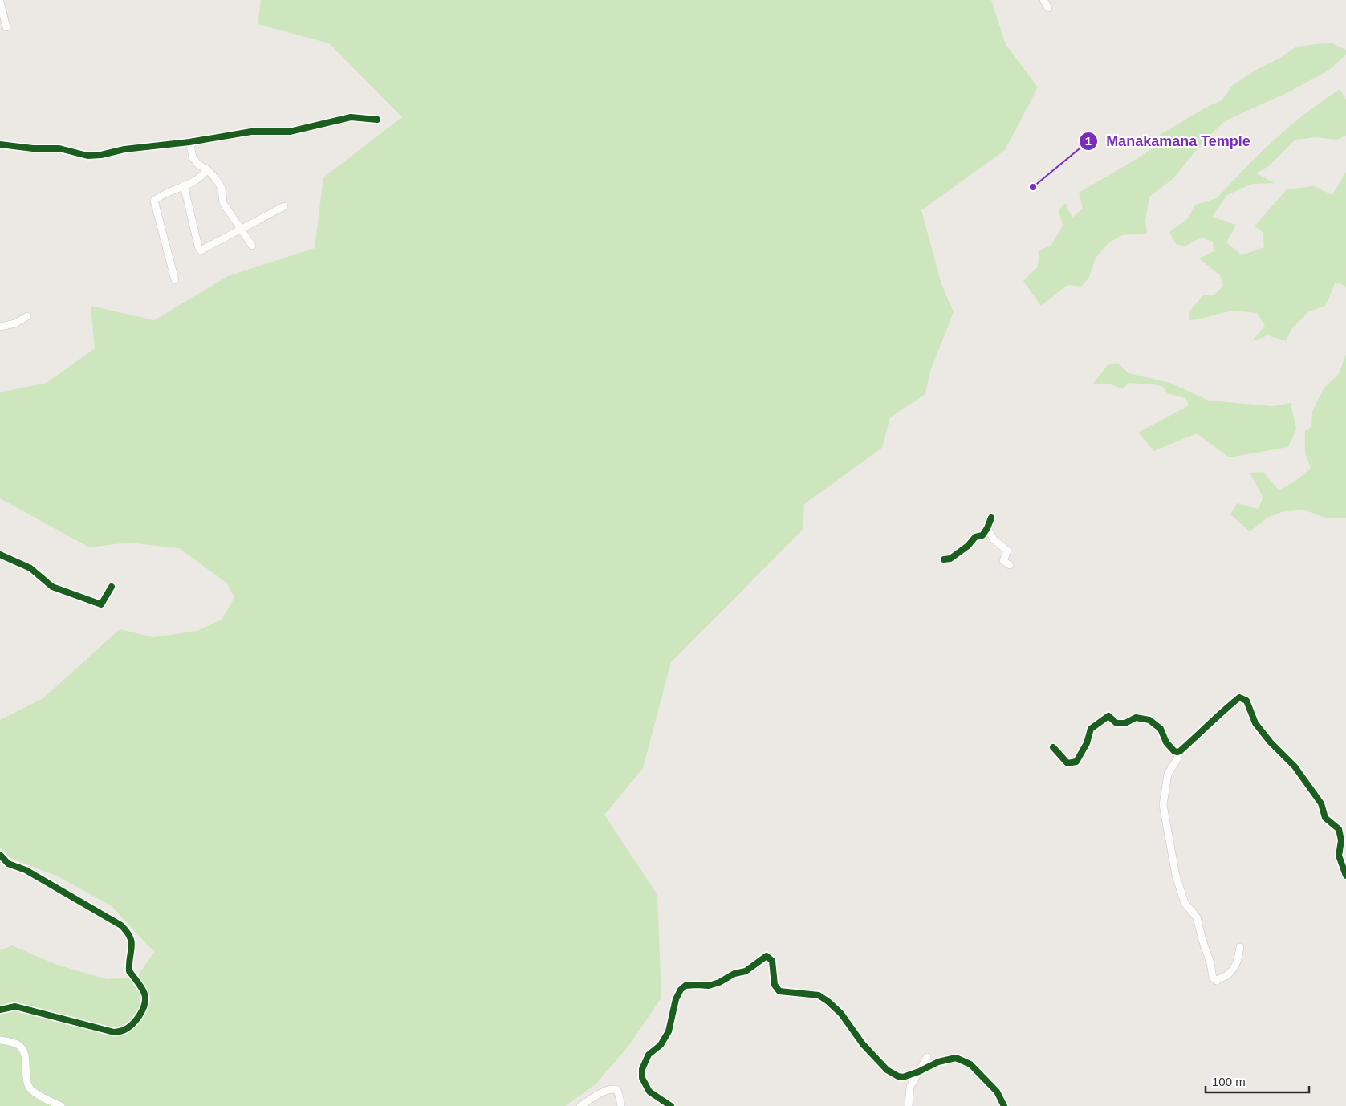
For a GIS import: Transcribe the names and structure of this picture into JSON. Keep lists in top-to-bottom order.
{
  "places": ["Manakamana Temple"],
  "scale_bar": "100 m"
}
